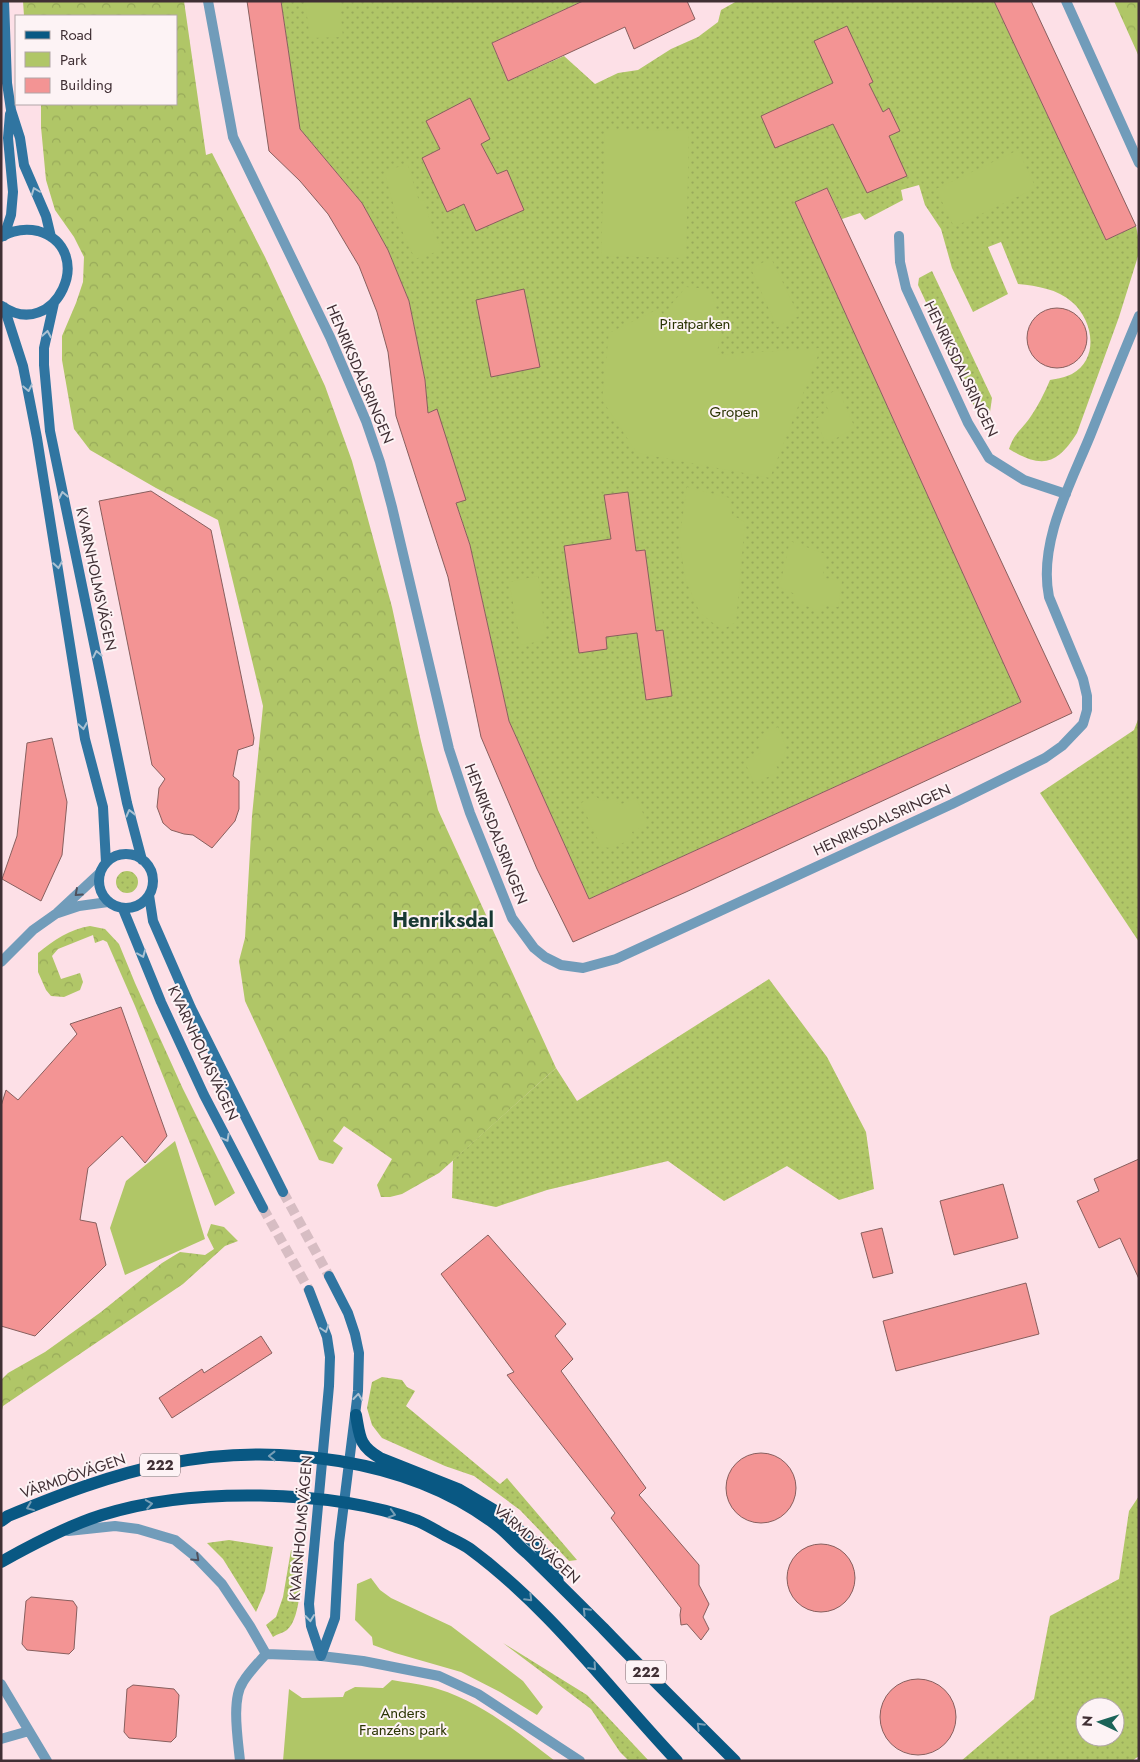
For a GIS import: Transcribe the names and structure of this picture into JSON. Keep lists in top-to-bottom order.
{
  "streets": {
    "main road": ["222", "VÄRMDÖVÄGEN"],
    "street": ["HENRIKSDALSRINGEN", "KVARNHOLMSVÄGEN"]
  },
  "crossings": [
    ["KVARNHOLMSVÄGEN", "222"],
    ["KVARNHOLMSVÄGEN", "VÄRMDÖVÄGEN"]
  ],
  "districts": ["Henriksdal"],
  "parks": ["Piratparken", "Gropen", "Anders Franzéns park"],
  "legend": ["Road", "Park", "Building"],
  "north": "left"
}
